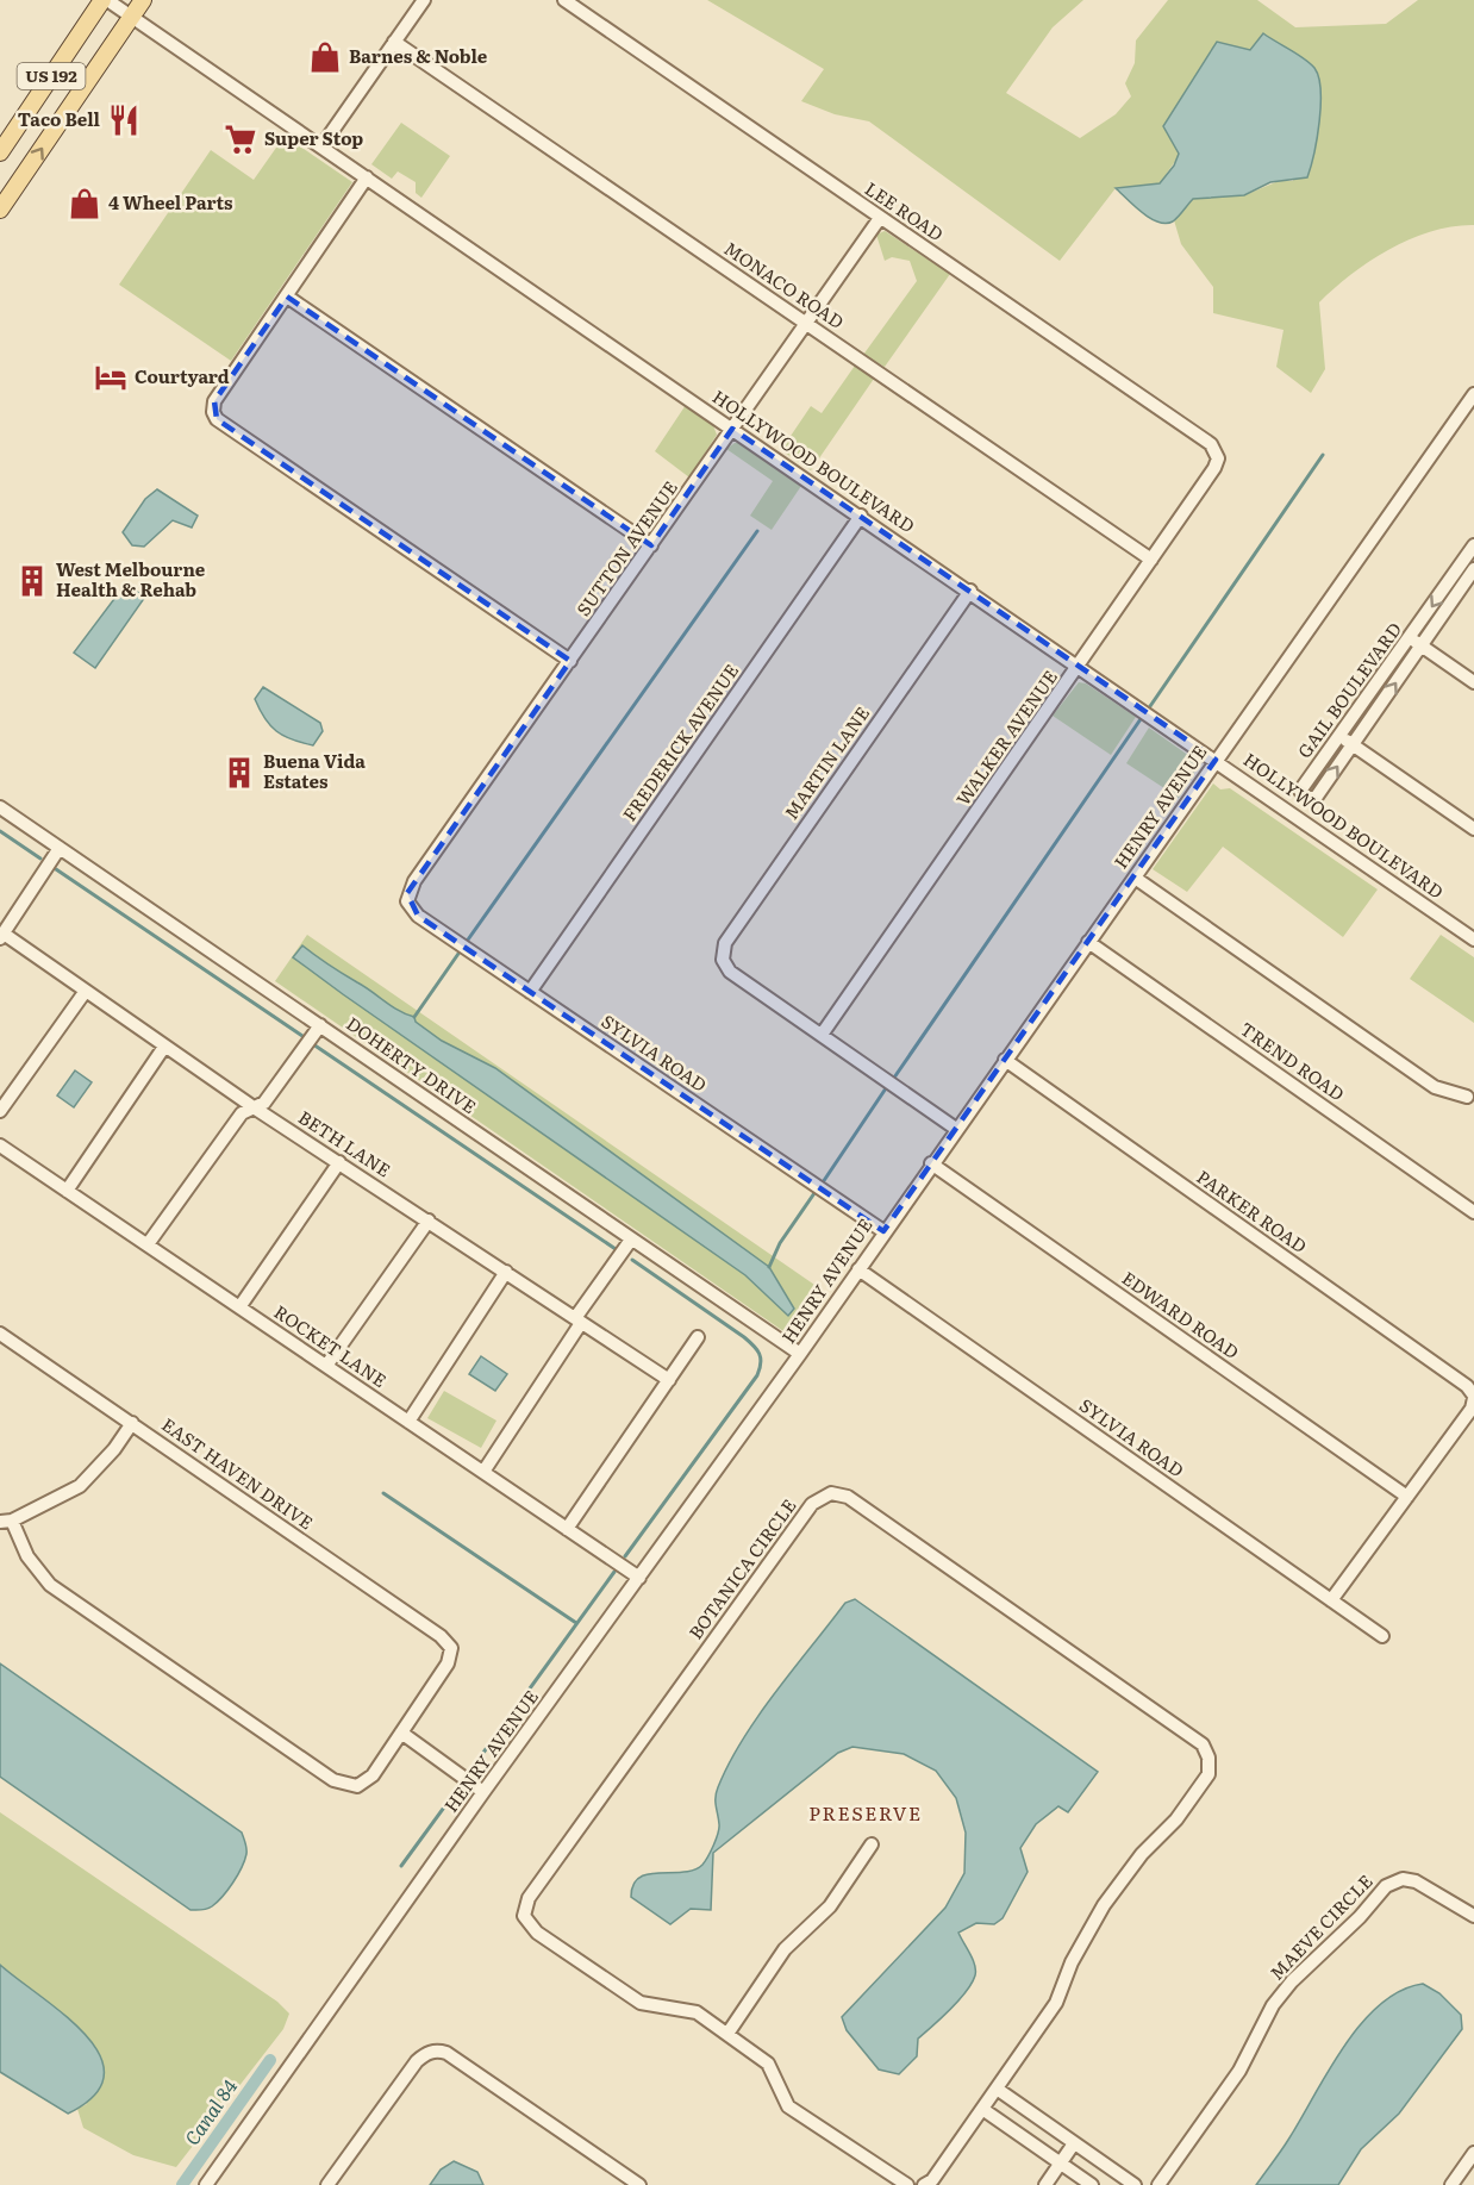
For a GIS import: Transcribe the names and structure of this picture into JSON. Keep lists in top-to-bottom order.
{
  "streets": {
    "main road": ["US 192"],
    "street": [
      "LEE ROAD",
      "MONACO ROAD",
      "HOLLYWOOD BOULEVARD",
      "SUTTON AVENUE",
      "GAIL BOULEVARD",
      "WALKER AVENUE",
      "FREDERICK AVENUE",
      "MARTIN LANE",
      "HENRY AVENUE",
      "SYLVIA ROAD",
      "TREND ROAD",
      "DOHERTY DRIVE",
      "BETH LANE",
      "PARKER ROAD",
      "EDWARD ROAD",
      "ROCKET LANE",
      "EAST HAVEN DRIVE",
      "BOTANICA CIRCLE",
      "MAEVE CIRCLE"
    ]
  },
  "crossings": [
    ["US 192", "HOLLYWOOD BOULEVARD"],
    ["LEE ROAD", "SUTTON AVENUE"],
    ["LEE ROAD", "WALKER AVENUE"],
    ["MONACO ROAD", "SUTTON AVENUE"],
    ["MONACO ROAD", "WALKER AVENUE"],
    ["HOLLYWOOD BOULEVARD", "SUTTON AVENUE"],
    ["HOLLYWOOD BOULEVARD", "WALKER AVENUE"],
    ["HOLLYWOOD BOULEVARD", "FREDERICK AVENUE"],
    ["HOLLYWOOD BOULEVARD", "MARTIN LANE"],
    ["HOLLYWOOD BOULEVARD", "HENRY AVENUE"],
    ["SUTTON AVENUE", "SYLVIA ROAD"],
    ["WALKER AVENUE", "MARTIN LANE"],
    ["FREDERICK AVENUE", "SYLVIA ROAD"],
    ["HENRY AVENUE", "SYLVIA ROAD"],
    ["HENRY AVENUE", "TREND ROAD"],
    ["HENRY AVENUE", "DOHERTY DRIVE"],
    ["HENRY AVENUE", "PARKER ROAD"],
    ["HENRY AVENUE", "EDWARD ROAD"],
    ["HENRY AVENUE", "ROCKET LANE"]
  ],
  "districts": ["PRESERVE"],
  "water": ["Canal 84"],
  "places": {
    "shop": ["Barnes & Noble", "4 Wheel Parts"],
    "restaurant": ["Taco Bell"],
    "supermarket": ["Super Stop"],
    "hotel": ["Courtyard"],
    "building": ["West Melbourne Health & Rehab", "Buena Vida Estates"]
  }
}
